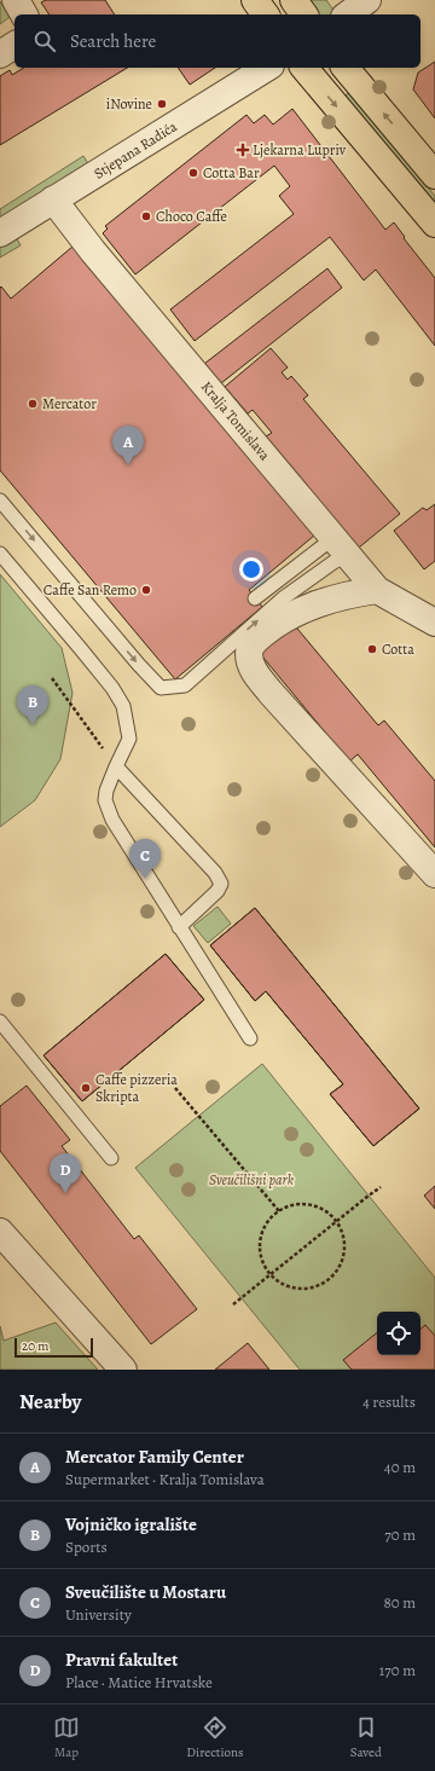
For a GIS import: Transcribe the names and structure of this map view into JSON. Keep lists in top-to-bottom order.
{
  "streets": {
    "street": ["Stjepana Radića", "Kralja Tomislava"]
  },
  "crossings": [
    ["Stjepana Radića", "Kralja Tomislava"]
  ],
  "parks": ["Sveučilišni park"],
  "places": {
    "other": [
      "iNovine",
      "Cotta Bar",
      "Choco Caffe",
      "Mercator",
      "Caffe San Remo",
      "Cotta",
      "Caffe pizzeria Skripta"
    ],
    "health": ["Ljekarna Lupriv"]
  },
  "scale_bar": "20 m",
  "page": {
    "search": "Search here",
    "pins": [
      "A",
      "B",
      "C",
      "D"
    ],
    "scale": "20 m",
    "heading": ["Nearby", "4 results"],
    "list": [
      {
        "mark": "A",
        "name": "Mercator Family Center",
        "note": "Supermarket · Kralja Tomislava",
        "value": "40 m"
      },
      {
        "mark": "B",
        "name": "Vojničko igralište",
        "note": "Sports",
        "value": "70 m"
      },
      {
        "mark": "C",
        "name": "Sveučilište u Mostaru",
        "note": "University",
        "value": "80 m"
      },
      {
        "mark": "D",
        "name": "Pravni fakultet",
        "note": "Place · Matice Hrvatske",
        "value": "170 m"
      }
    ],
    "nav": ["Map", "Directions", "Saved"]
  }
}
